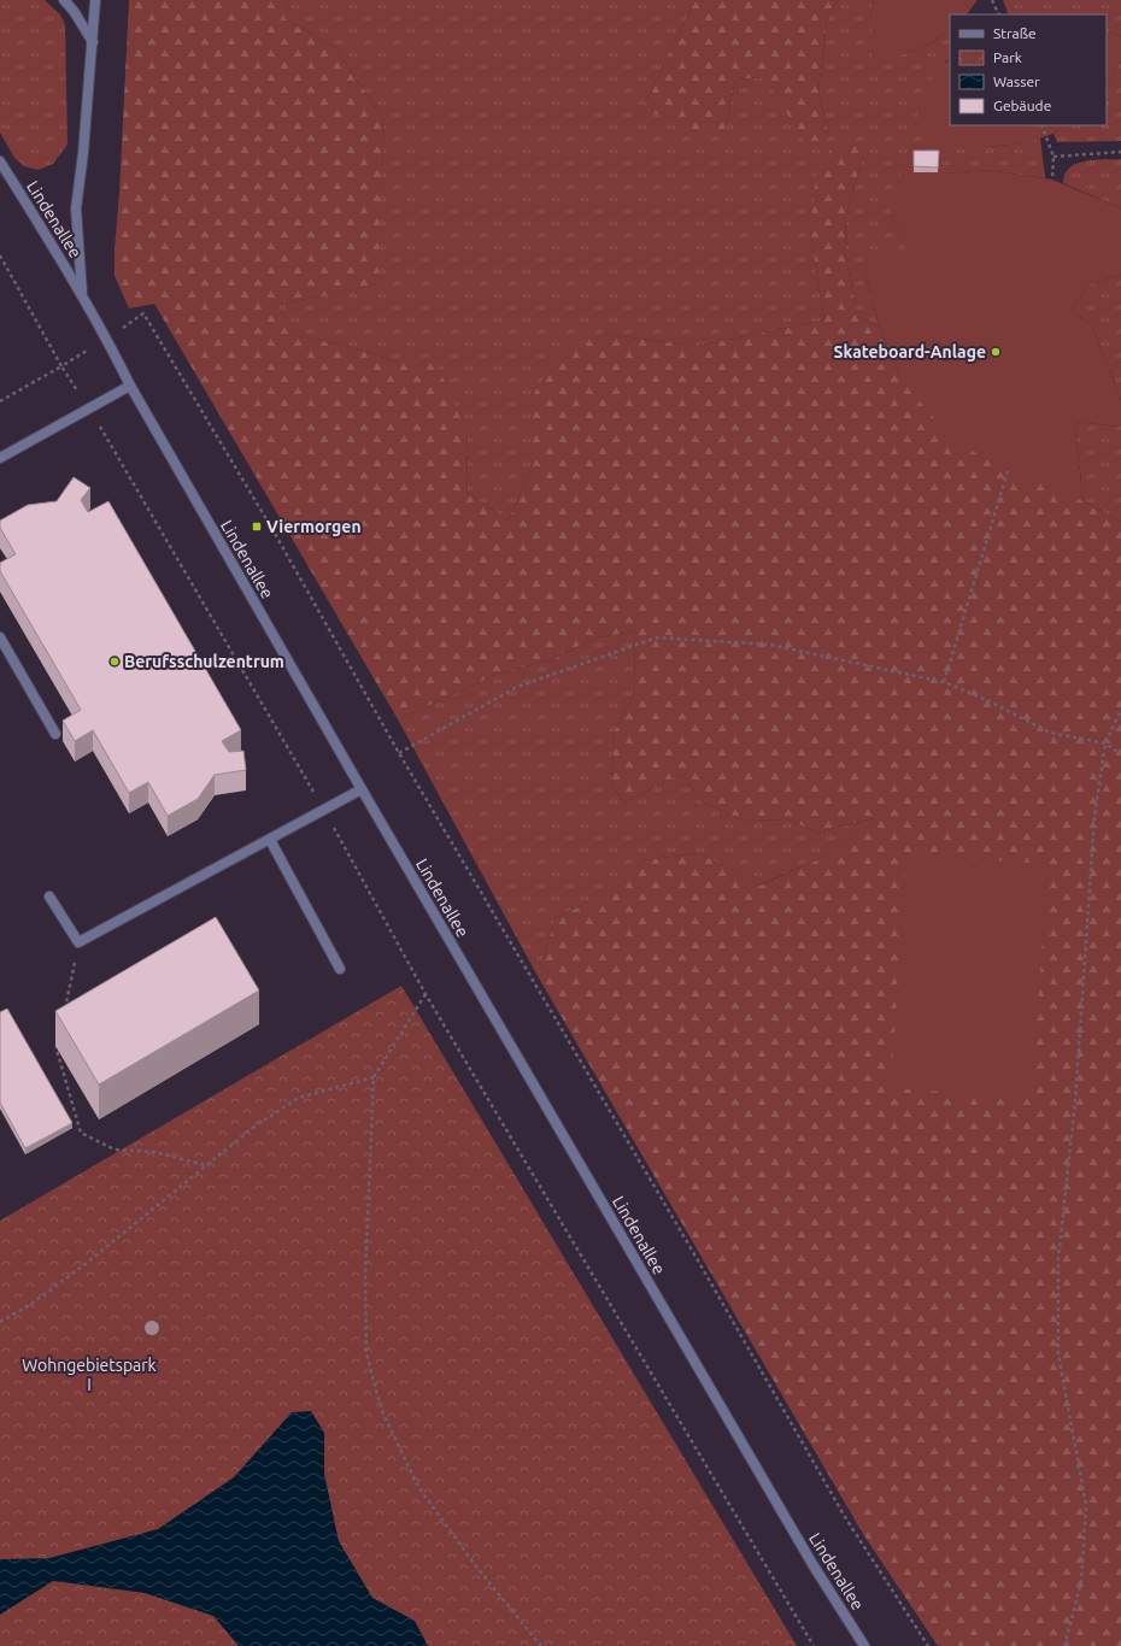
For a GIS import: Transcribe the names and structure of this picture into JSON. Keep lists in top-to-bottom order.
{
  "streets": {
    "street": ["Lindenallee"]
  },
  "parks": ["Wohngebietspark I"],
  "places": {
    "other": ["Skateboard-Anlage", "Berufsschulzentrum"],
    "transit": ["Viermorgen"]
  },
  "legend": [
    "Straße",
    "Park",
    "Wasser",
    "Gebäude"
  ]
}
